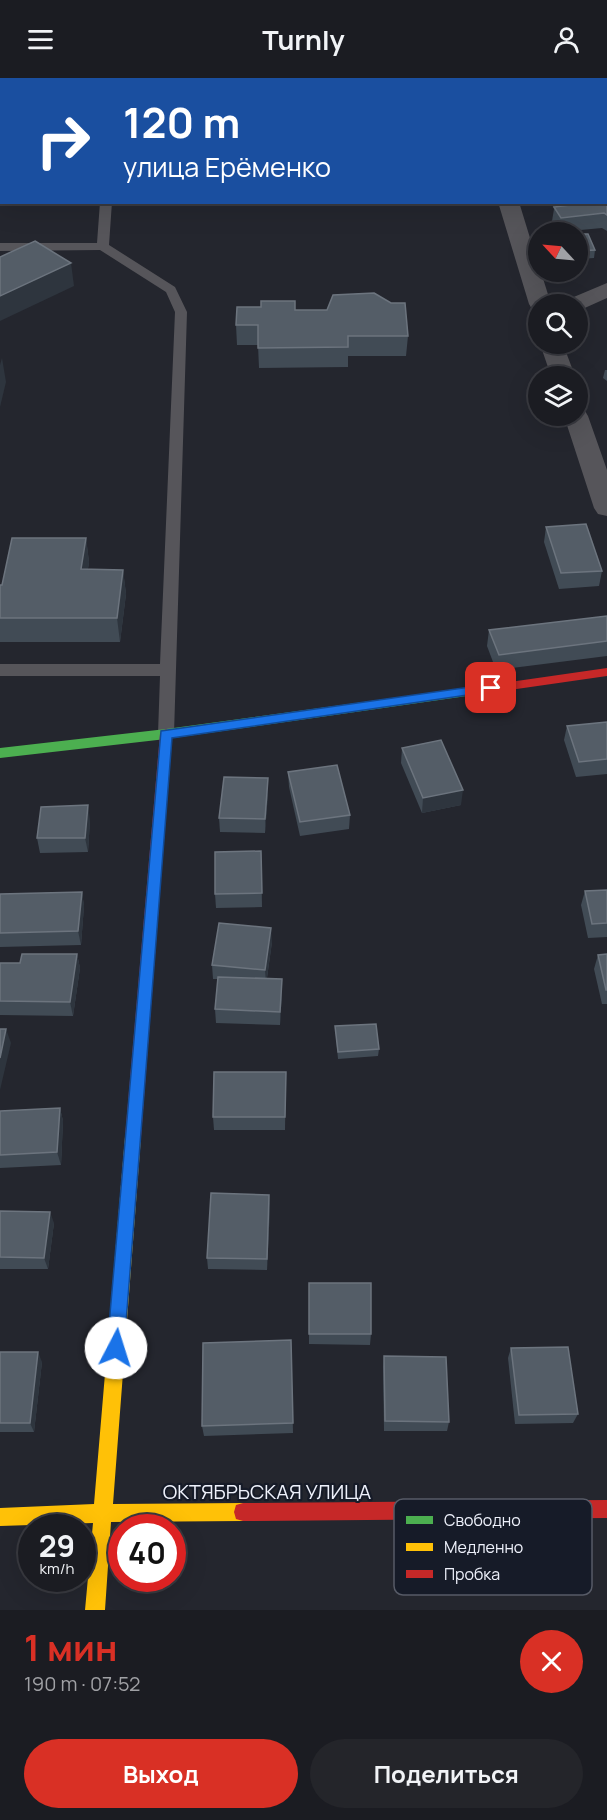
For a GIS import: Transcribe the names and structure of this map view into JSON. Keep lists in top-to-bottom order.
{
  "streets": {
    "street": ["ОКТЯБРЬСКАЯ УЛИЦА"]
  },
  "legend": ["Свободно", "Медленно", "Пробка"],
  "north": "top left",
  "page": {
    "header": "Turnly",
    "turn": ["120 m", "улица Ерёменко"],
    "speed": "29 km/h",
    "limit": "40",
    "heading": ["1 мин", "190 m · 07:52"],
    "buttons": ["Выход", "Поделиться"]
  }
}
